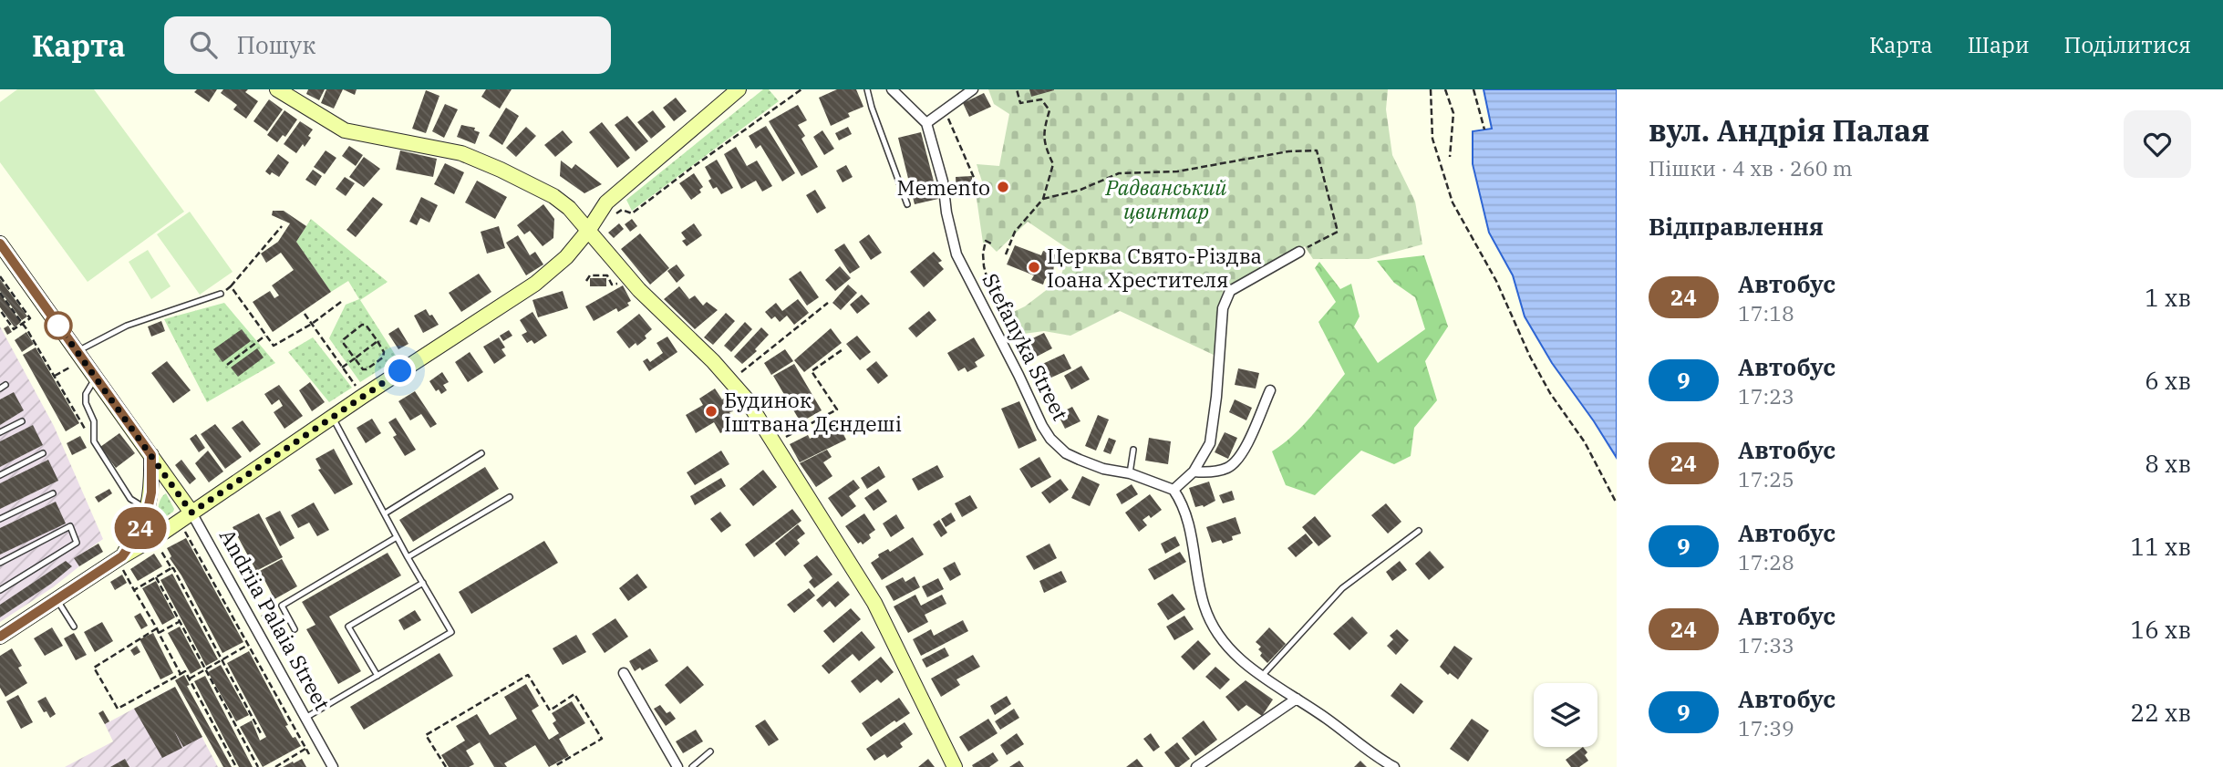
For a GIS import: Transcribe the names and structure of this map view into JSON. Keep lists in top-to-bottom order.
{
  "streets": {
    "street": ["Stefanyka Street", "Andriia Palaia Street"]
  },
  "parks": ["Радванський цвинтар"],
  "places": ["Memento", "Церква Свято-Різдва Іоана Хрестителя", "Будинок Іштвана Дєндеші"],
  "lines": ["bus line 24"],
  "page": {
    "header": "Карта",
    "search": "Пошук",
    "nav": ["Карта", "Шари", "Поділитися"],
    "on_map": "24",
    "heading": [
      ["вул. Андрія Палая", "Пішки · 4 хв · 260 m"],
      "Відправлення"
    ],
    "list": [
      {
        "mark": "24",
        "name": "Автобус",
        "note": "17:18",
        "value": "1 хв"
      },
      {
        "mark": "9",
        "name": "Автобус",
        "note": "17:23",
        "value": "6 хв"
      },
      {
        "mark": "24",
        "name": "Автобус",
        "note": "17:25",
        "value": "8 хв"
      },
      {
        "mark": "9",
        "name": "Автобус",
        "note": "17:28",
        "value": "11 хв"
      },
      {
        "mark": "24",
        "name": "Автобус",
        "note": "17:33",
        "value": "16 хв"
      },
      {
        "mark": "9",
        "name": "Автобус",
        "note": "17:39",
        "value": "22 хв"
      }
    ]
  }
}
